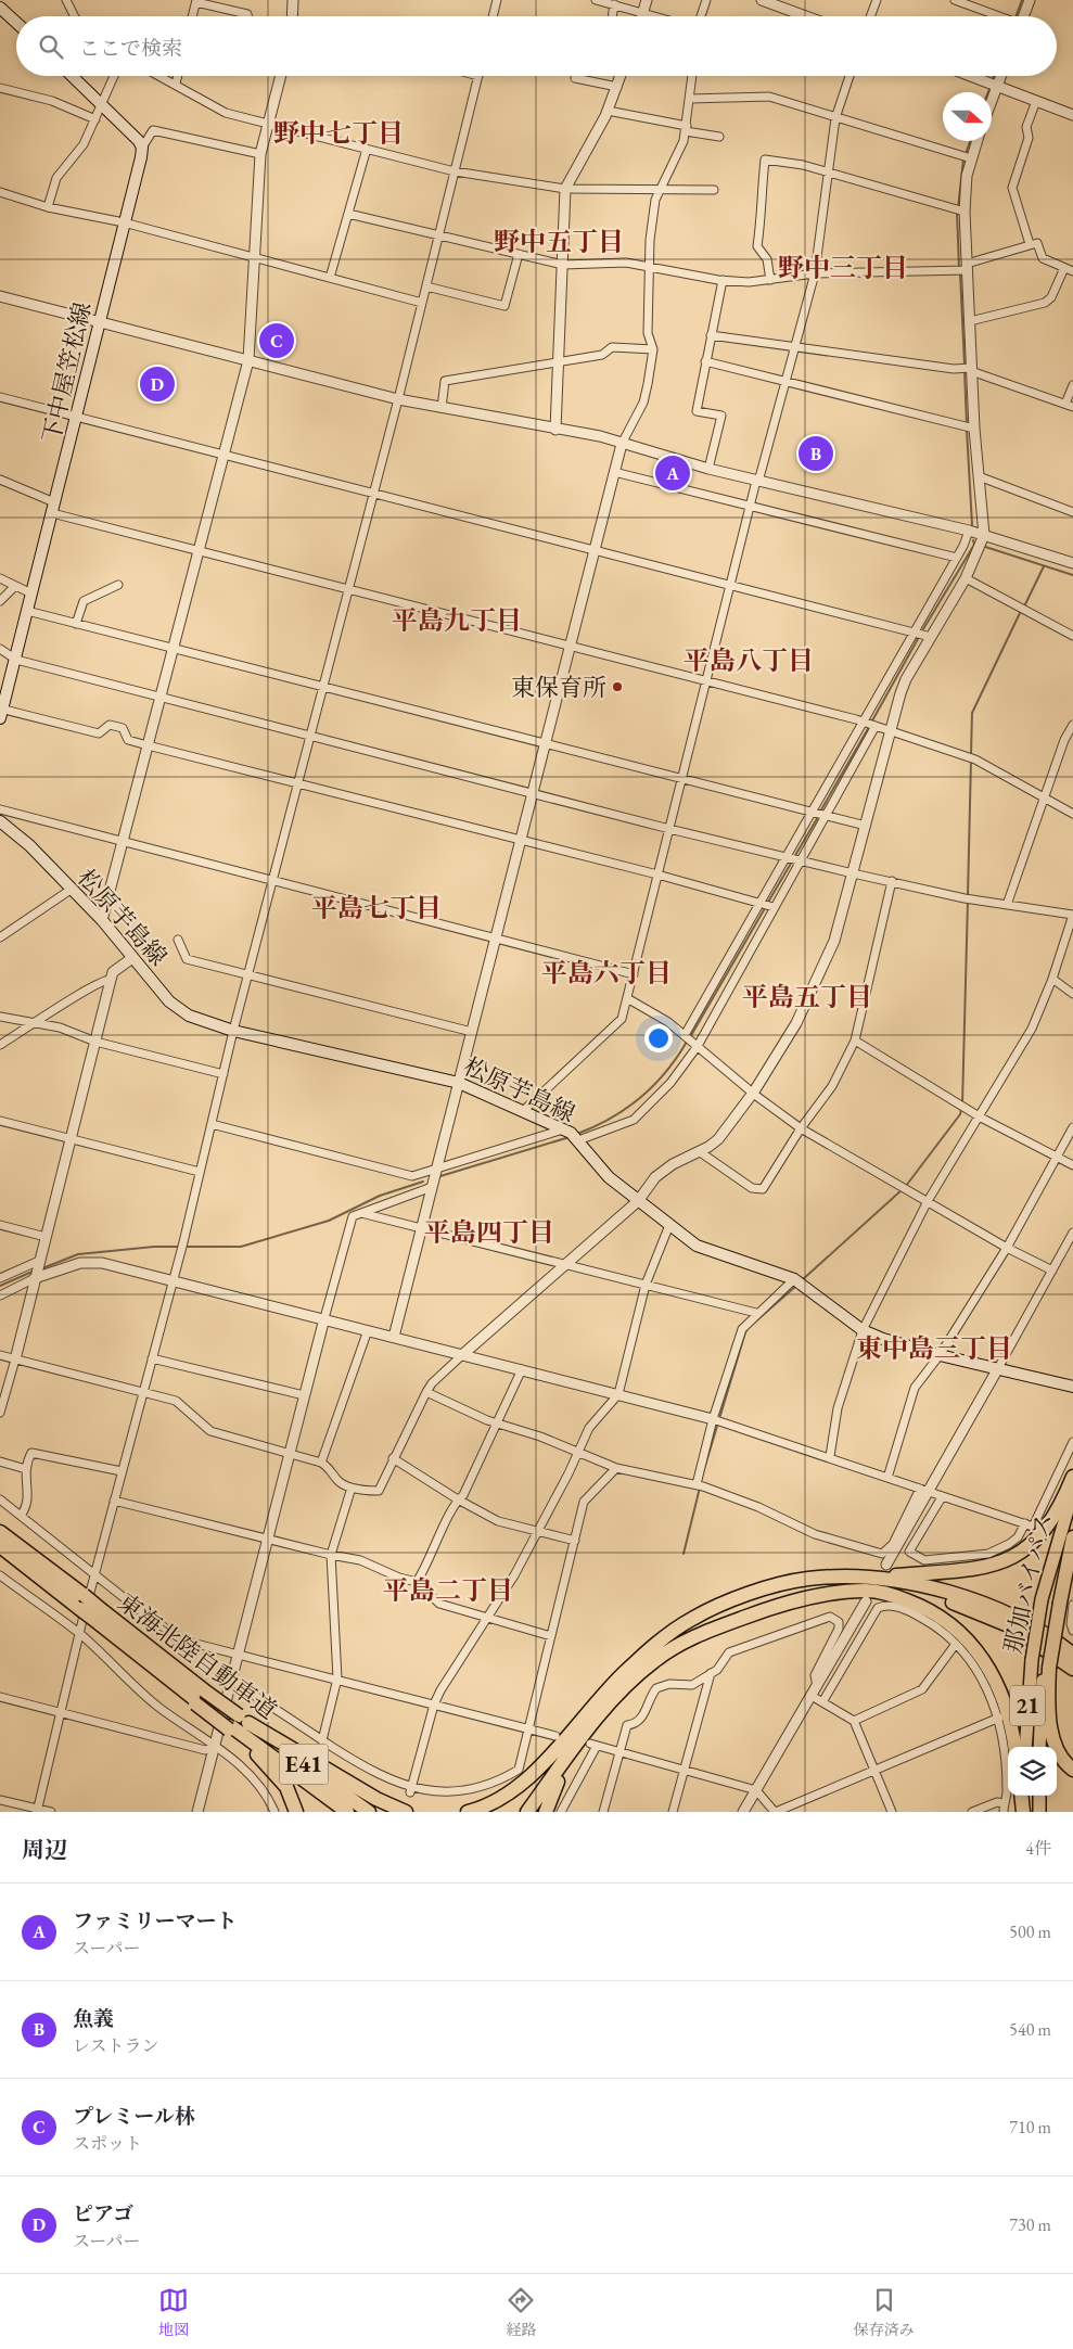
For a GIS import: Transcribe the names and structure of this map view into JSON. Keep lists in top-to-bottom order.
{
  "streets": {
    "highway": [
      "那加バイパス",
      "東海北陸自動車道",
      "21",
      "E41"
    ],
    "main road": ["下中屋笠松線", "松原芋島線"]
  },
  "districts": [
    "野中七丁目",
    "野中五丁目",
    "野中三丁目",
    "平島九丁目",
    "平島八丁目",
    "平島七丁目",
    "平島六丁目",
    "平島五丁目",
    "平島四丁目",
    "東中島三丁目",
    "平島二丁目"
  ],
  "places": ["東保育所"],
  "north": "right",
  "page": {
    "search": "ここで検索",
    "pins": [
      "C",
      "D",
      "B",
      "A"
    ],
    "heading": ["周辺", "4件"],
    "list": [
      {
        "mark": "A",
        "name": "ファミリーマート",
        "note": "スーパー",
        "value": "500 m"
      },
      {
        "mark": "B",
        "name": "魚義",
        "note": "レストラン",
        "value": "540 m"
      },
      {
        "mark": "C",
        "name": "プレミール林",
        "note": "スポット",
        "value": "710 m"
      },
      {
        "mark": "D",
        "name": "ピアゴ",
        "note": "スーパー",
        "value": "730 m"
      }
    ],
    "nav": ["地図", "経路", "保存済み"]
  }
}
